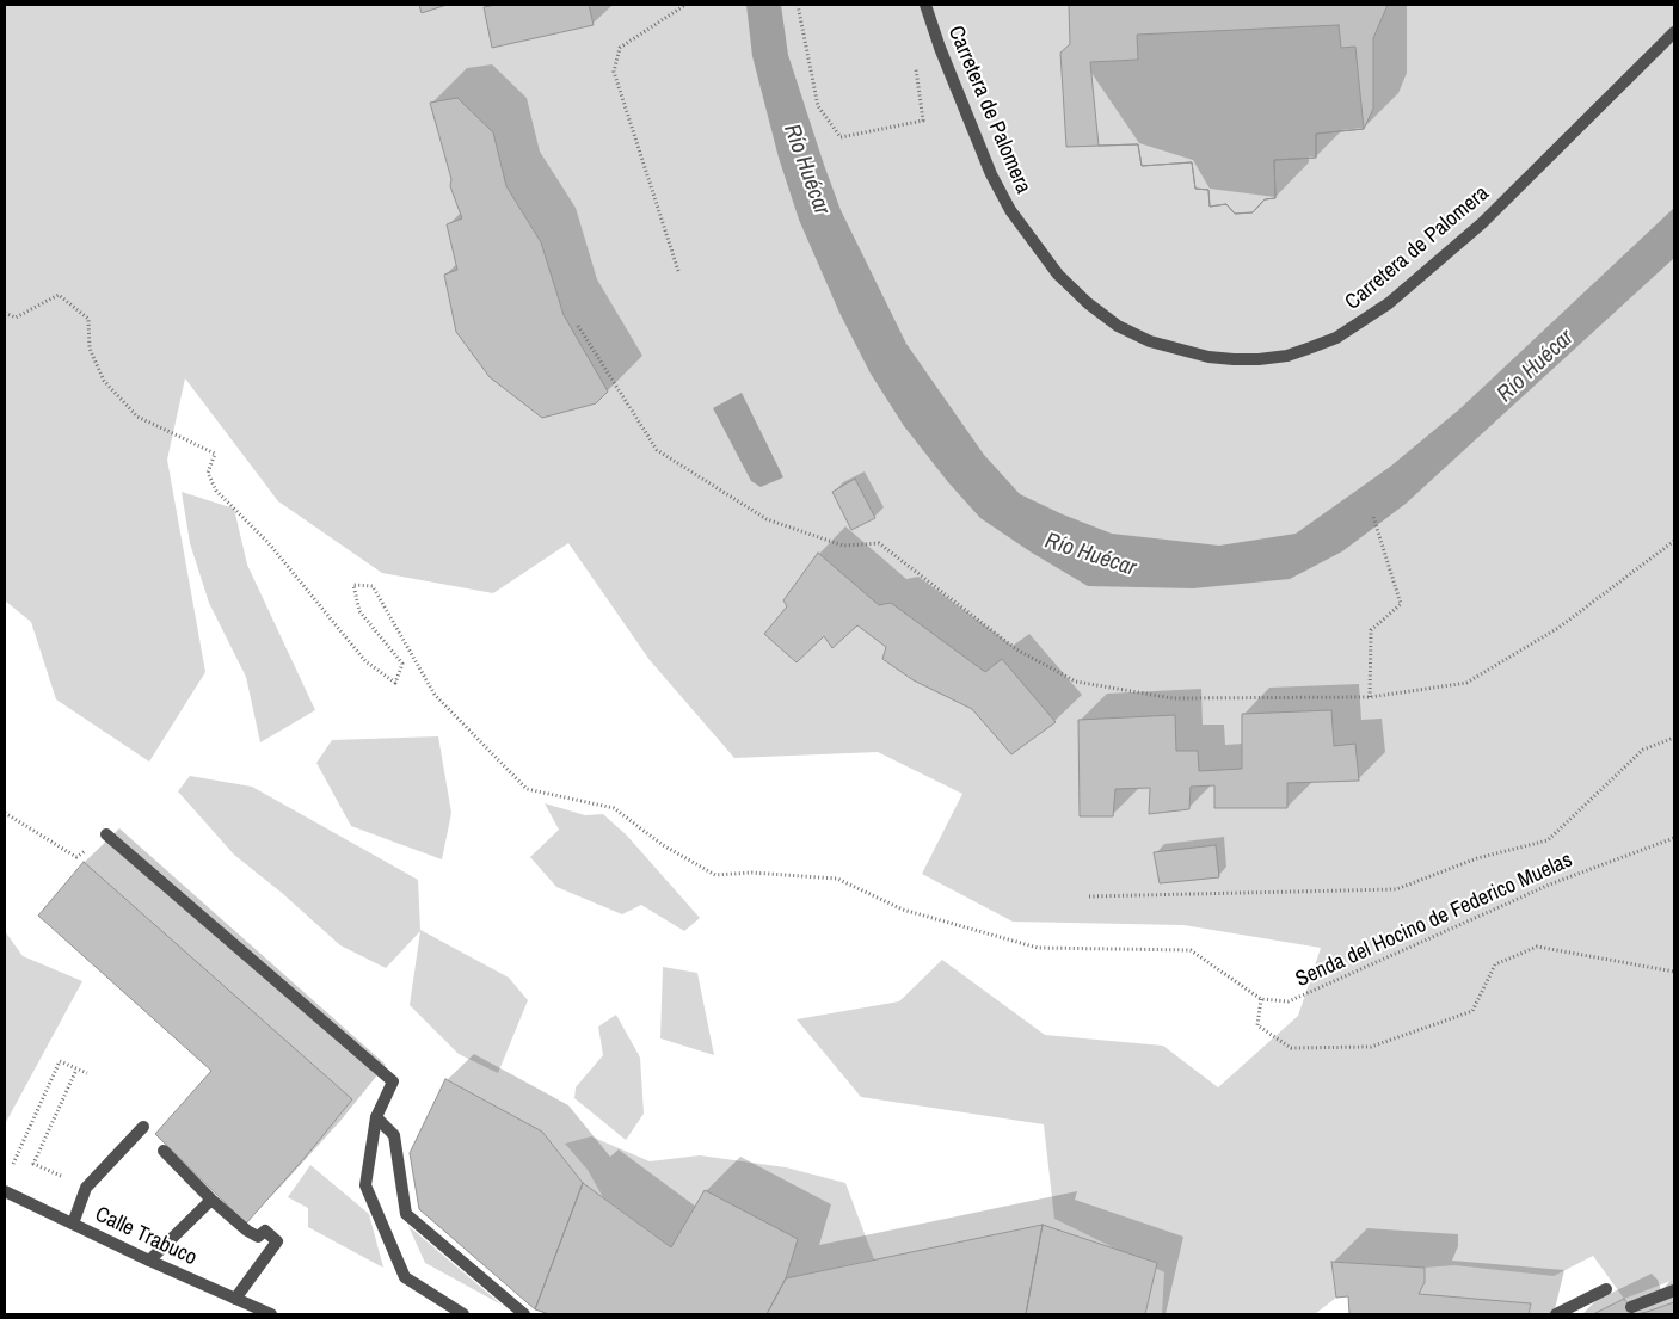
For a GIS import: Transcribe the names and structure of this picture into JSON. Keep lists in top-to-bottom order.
{
  "streets": {
    "street": ["Carretera de Palomera", "Calle Trabuco"],
    "path": ["Senda del Hocino de Federico Muelas"]
  },
  "water": ["Río Huécar"]
}
